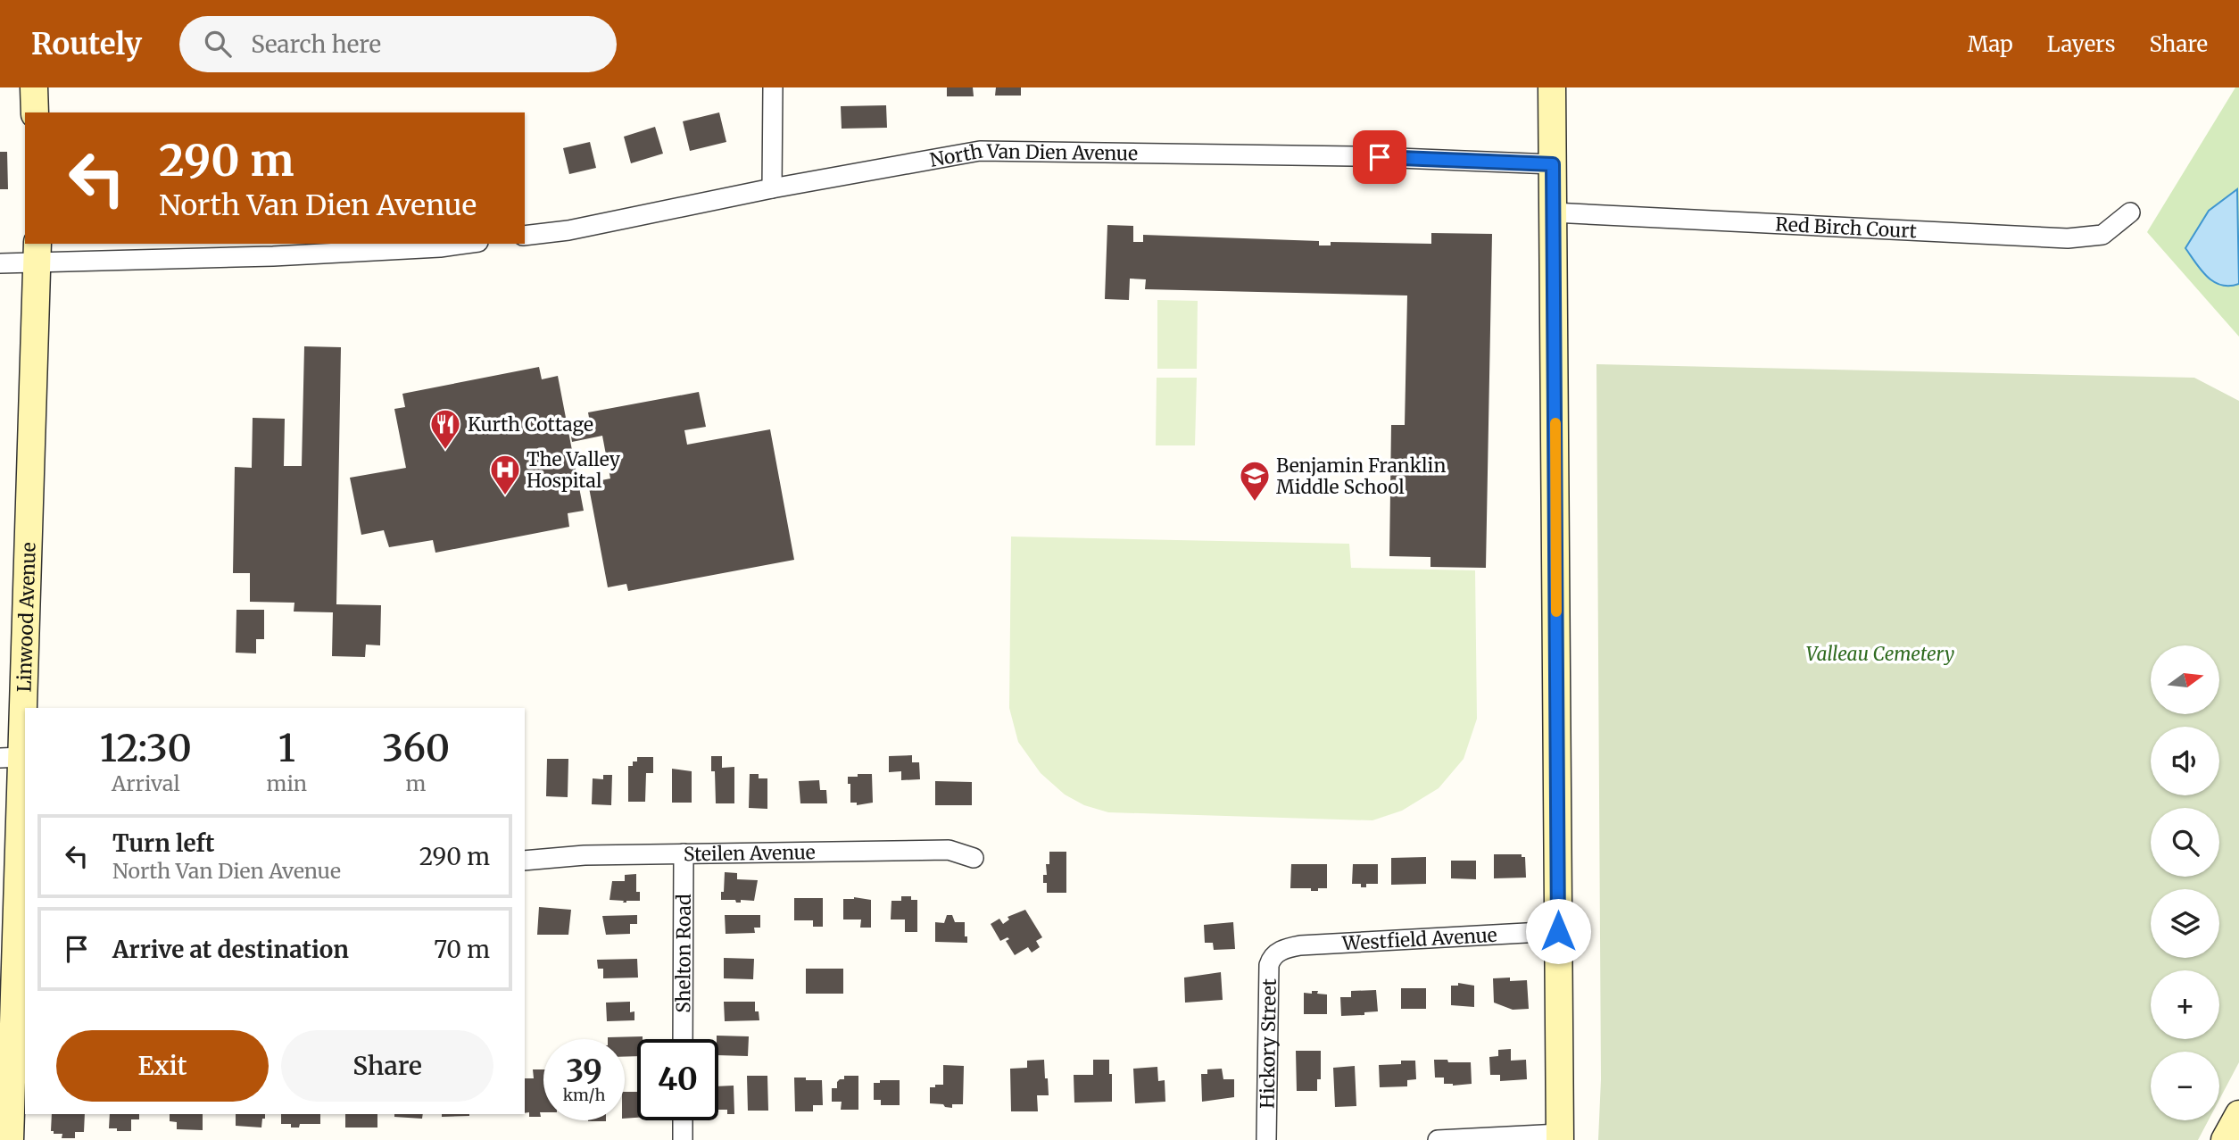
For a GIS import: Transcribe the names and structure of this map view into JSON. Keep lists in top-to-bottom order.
{
  "streets": {
    "street": [
      "North Van Dien Avenue",
      "Red Birch Court",
      "Linwood Avenue",
      "Steilen Avenue",
      "Westfield Avenue",
      "Shelton Road",
      "Hickory Street"
    ]
  },
  "crossings": [
    ["Steilen Avenue", "Shelton Road"],
    ["Westfield Avenue", "Hickory Street"]
  ],
  "parks": ["Valleau Cemetery"],
  "places": {
    "restaurant": ["Kurth Cottage"],
    "hospital": ["The Valley Hospital"],
    "school or university": ["Benjamin Franklin Middle School"]
  },
  "north": "right",
  "page": {
    "header": "Routely",
    "search": "Search here",
    "nav": ["Map", "Layers", "Share"],
    "turn": ["290 m", "North Van Dien Avenue"],
    "map_buttons": ["+", "−"],
    "eta": [
      "12:30",
      "Arrival",
      "1",
      "min",
      "360",
      "m"
    ],
    "list": [
      {
        "name": "Turn left",
        "note": "North Van Dien Avenue",
        "value": "290 m"
      },
      {
        "name": "Arrive at destination",
        "value": "70 m"
      }
    ],
    "buttons": ["Exit", "Share"],
    "speed": "39 km/h",
    "limit": "40"
  }
}
